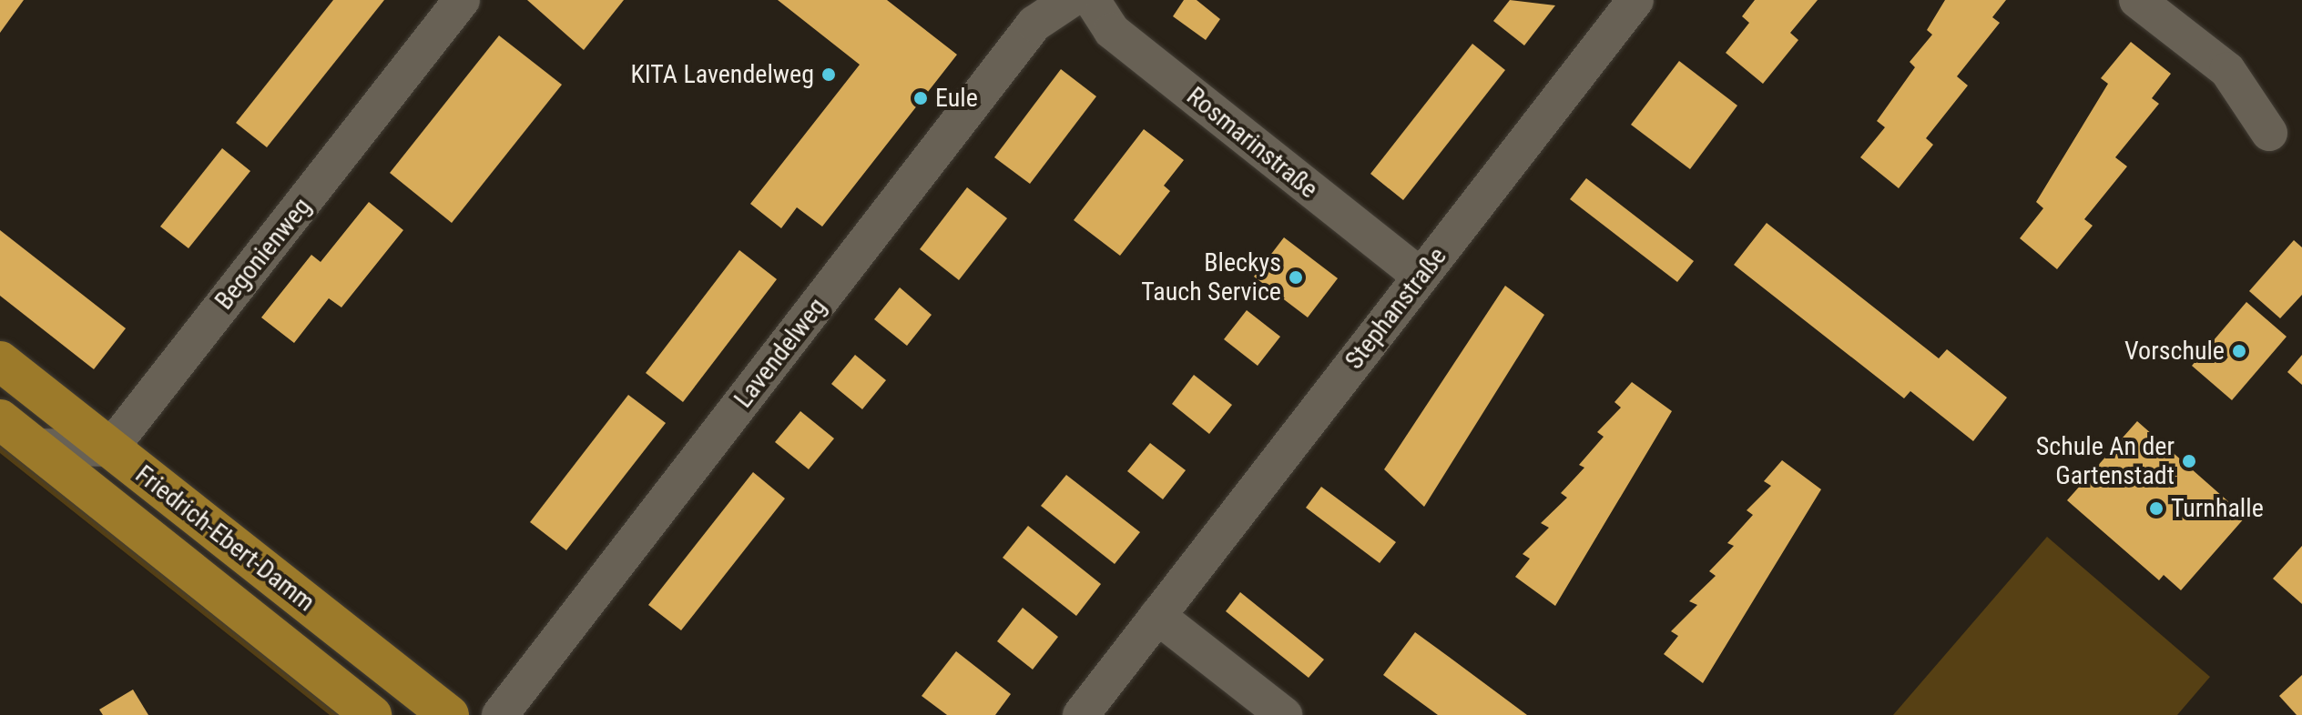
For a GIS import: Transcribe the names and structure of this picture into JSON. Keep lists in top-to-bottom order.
{
  "streets": {
    "main road": ["Friedrich-Ebert-Damm"],
    "street": [
      "Rosmarinstraße",
      "Begonienweg",
      "Stephanstraße",
      "Lavendelweg"
    ]
  },
  "crossings": [
    ["Rosmarinstraße", "Stephanstraße"],
    ["Begonienweg", "Friedrich-Ebert-Damm"]
  ],
  "places": [
    "KITA Lavendelweg",
    "Eule",
    "Bleckys Tauch Service",
    "Vorschule",
    "Schule An der Gartenstadt",
    "Turnhalle"
  ]
}
